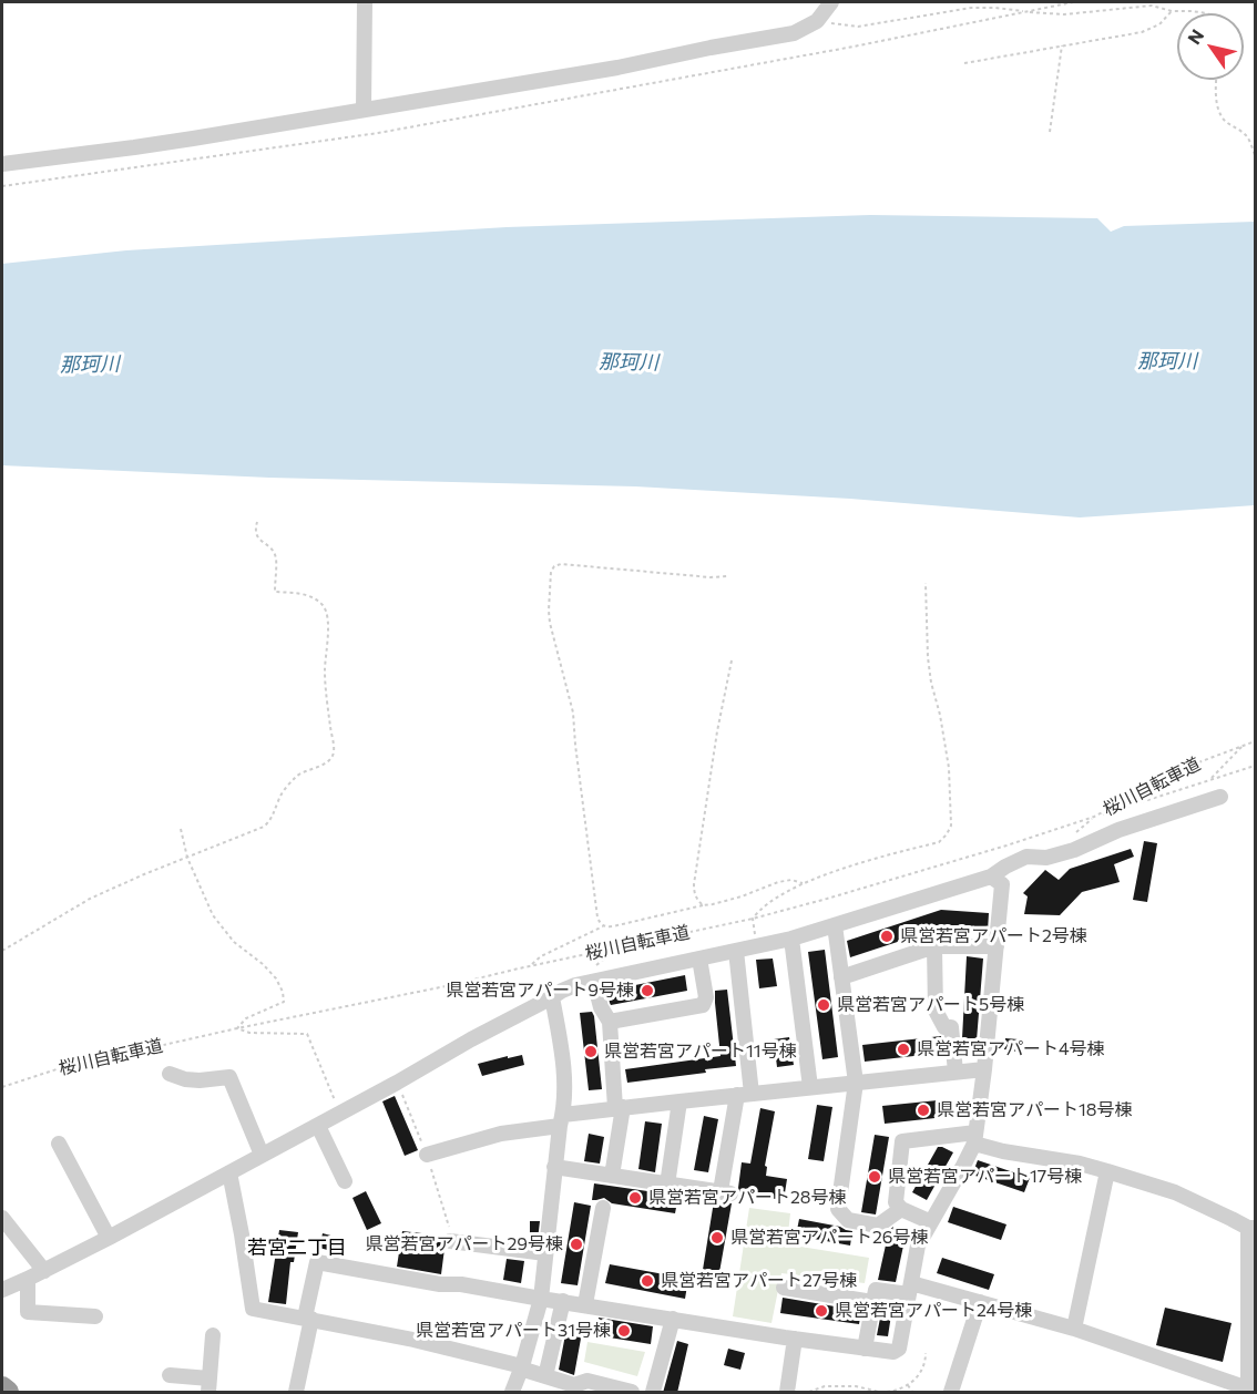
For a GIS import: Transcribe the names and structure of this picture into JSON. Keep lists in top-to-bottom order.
{
  "streets": {
    "path": ["桜川自転車道"]
  },
  "districts": ["若宮二丁目"],
  "water": ["那珂川"],
  "places": [
    "県営若宮アパート2号棟",
    "県営若宮アパート9号棟",
    "県営若宮アパート5号棟",
    "県営若宮アパート4号棟",
    "県営若宮アパート11号棟",
    "県営若宮アパート18号棟",
    "県営若宮アパート17号棟",
    "県営若宮アパート28号棟",
    "県営若宮アパート26号棟",
    "県営若宮アパート29号棟",
    "県営若宮アパート27号棟",
    "県営若宮アパート24号棟",
    "県営若宮アパート31号棟"
  ],
  "north": "top left"
}
